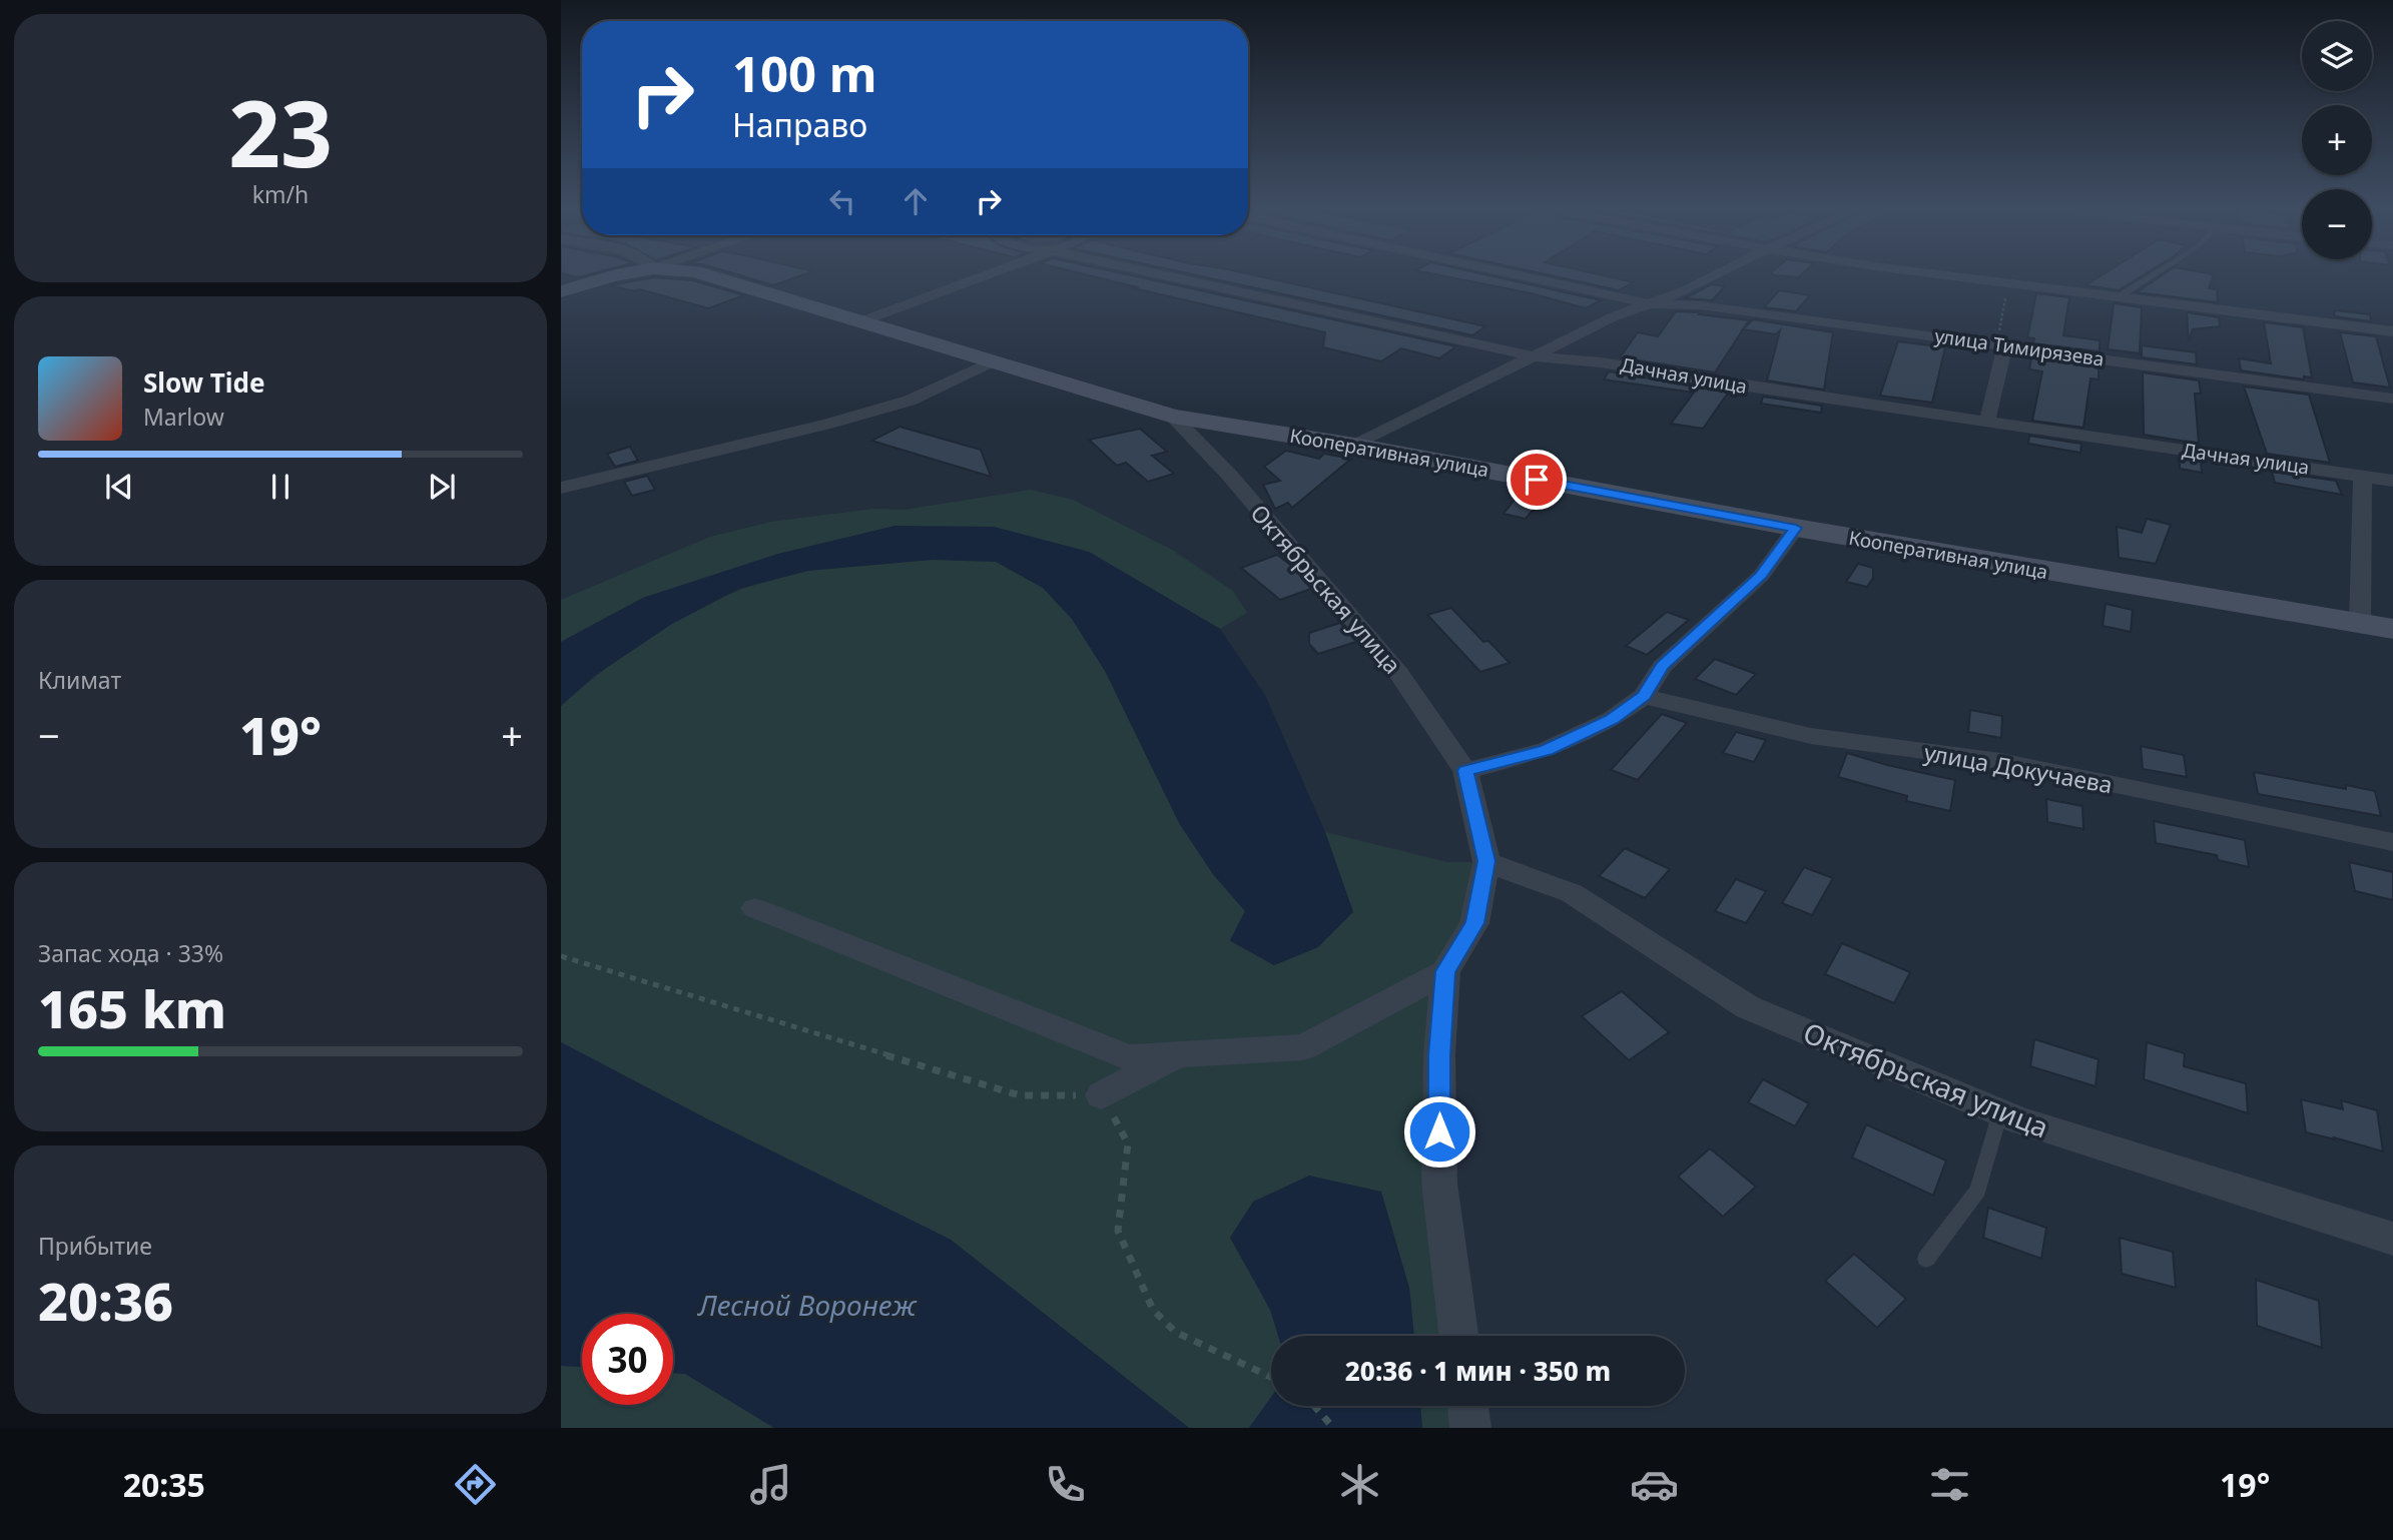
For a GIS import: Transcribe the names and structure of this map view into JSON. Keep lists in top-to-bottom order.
{
  "streets": {
    "street": [
      "улица Тимирязева",
      "Дачная улица",
      "Кооперативная улица",
      "Октябрьская улица",
      "улица Докучаева"
    ]
  },
  "crossings": [
    ["улица Тимирязева", "Дачная улица"],
    ["улица Тимирязева", "Кооперативная улица"],
    ["Кооперативная улица", "Октябрьская улица"]
  ],
  "water": ["Лесной Воронеж"],
  "page": {
    "tile": [
      ["23", "km/h"],
      "Климат",
      ["Запас хода · 33%", "165 km"],
      ["Прибытие", "20:36"]
    ],
    "map_buttons": ["+", "−"],
    "turn": ["100 m", "Направо"],
    "song": ["Slow Tide", "Marlow"],
    "heat": ["−", "19°", "+"],
    "limit": "30",
    "trip": "20:36 · 1 мин · 350 m",
    "tabs": ["20:35", "19°"]
  }
}
